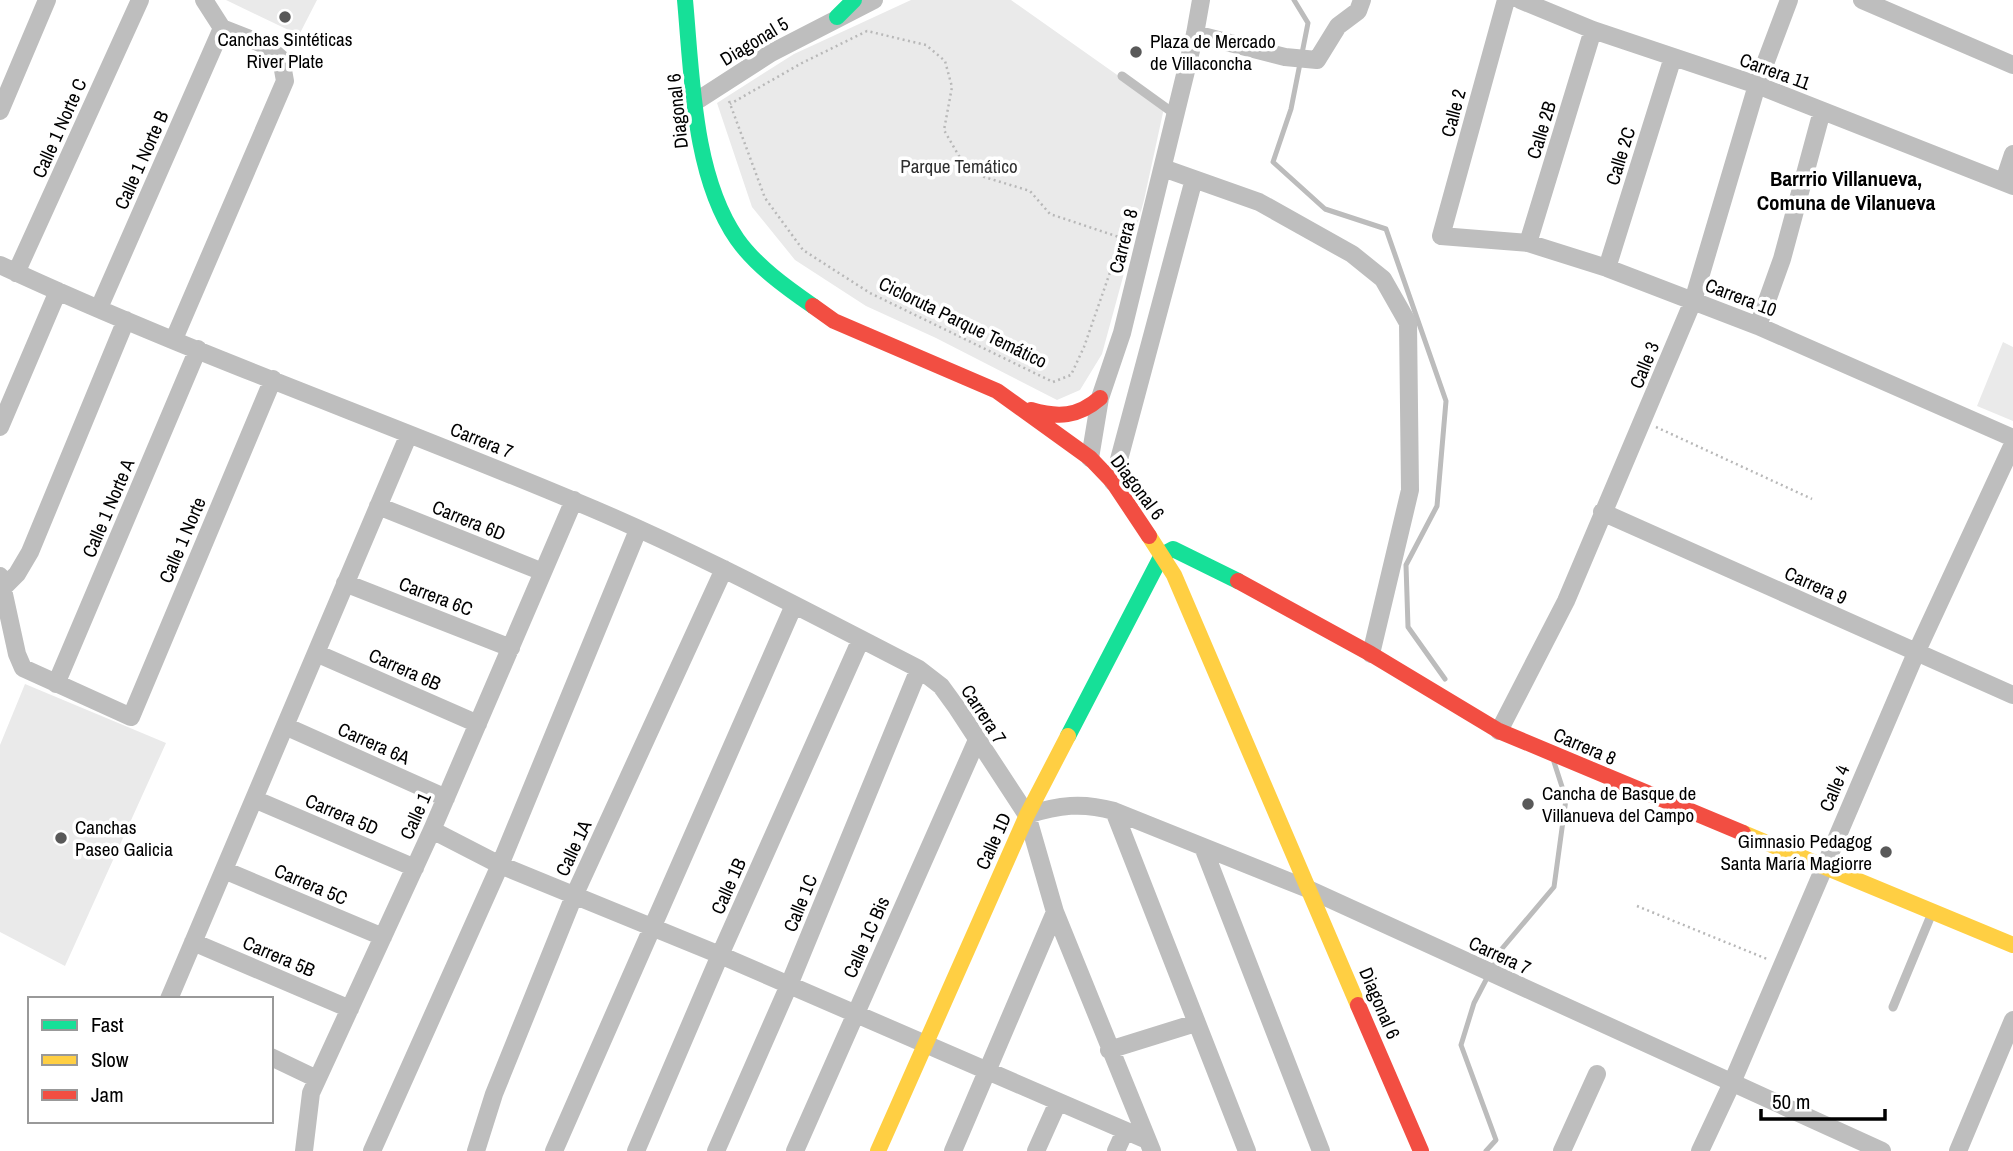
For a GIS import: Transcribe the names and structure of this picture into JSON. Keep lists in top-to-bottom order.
{
  "streets": {
    "main road": ["Diagonal 6", "Carrera 8", "Calle 1D"],
    "street": [
      "Diagonal 5",
      "Carrera 11",
      "Calle 2",
      "Calle 1 Norte C",
      "Calle 2B",
      "Calle 2C",
      "Calle 1 Norte B",
      "Carrera 10",
      "Calle 3",
      "Carrera 7",
      "Calle 1 Norte A",
      "Carrera 6D",
      "Calle 1 Norte",
      "Carrera 9",
      "Carrera 6C",
      "Carrera 6B",
      "Carrera 6A",
      "Calle 4",
      "Carrera 5D",
      "Calle 1",
      "Calle 1A",
      "Carrera 5C",
      "Calle 1B",
      "Calle 1C",
      "Calle 1C Bis",
      "Carrera 5B"
    ],
    "path": ["Cicloruta Parque Temático"]
  },
  "crossings": [
    ["Diagonal 5", "Diagonal 6"],
    ["Diagonal 5", "Cicloruta Parque Temático"],
    ["Carrera 11", "Calle 2B"],
    ["Carrera 11", "Calle 2C"],
    ["Carrera 11", "Calle 3"],
    ["Diagonal 6", "Carrera 8"],
    ["Diagonal 6", "Carrera 7"],
    ["Diagonal 6", "Calle 1D"],
    ["Calle 2", "Carrera 10"],
    ["Calle 1 Norte C", "Carrera 7"],
    ["Calle 2B", "Carrera 10"],
    ["Calle 2C", "Carrera 10"],
    ["Calle 1 Norte B", "Carrera 7"],
    ["Carrera 8", "Calle 3"],
    ["Carrera 8", "Calle 4"],
    ["Carrera 8", "Calle 1D"],
    ["Carrera 10", "Calle 3"],
    ["Calle 3", "Carrera 9"],
    ["Carrera 7", "Calle 1 Norte A"],
    ["Carrera 7", "Calle 1 Norte"],
    ["Carrera 7", "Calle 4"],
    ["Carrera 7", "Calle 1"],
    ["Carrera 7", "Calle 1D"],
    ["Carrera 7", "Calle 1A"],
    ["Carrera 7", "Calle 1B"],
    ["Carrera 7", "Calle 1C"],
    ["Carrera 7", "Calle 1C Bis"],
    ["Calle 1 Norte A", "Calle 1 Norte"],
    ["Carrera 6D", "Calle 1"],
    ["Carrera 9", "Calle 4"],
    ["Carrera 6C", "Calle 1"],
    ["Carrera 6B", "Calle 1"],
    ["Carrera 6A", "Calle 1"],
    ["Carrera 5D", "Calle 1"],
    ["Calle 1", "Carrera 5C"],
    ["Calle 1", "Carrera 5B"]
  ],
  "districts": ["Barrrio Villanueva, Comuna de Vilanueva"],
  "parks": ["Parque Temático"],
  "places": [
    "Canchas Sintéticas River Plate",
    "Plaza de Mercado de Villaconcha",
    "Cancha de Basque de Villanueva del Campo",
    "Canchas Paseo Galicia",
    "Gimnasio Pedagog Santa María Magiorre"
  ],
  "legend": ["Fast", "Slow", "Jam"],
  "scale_bar": "50 m"
}
